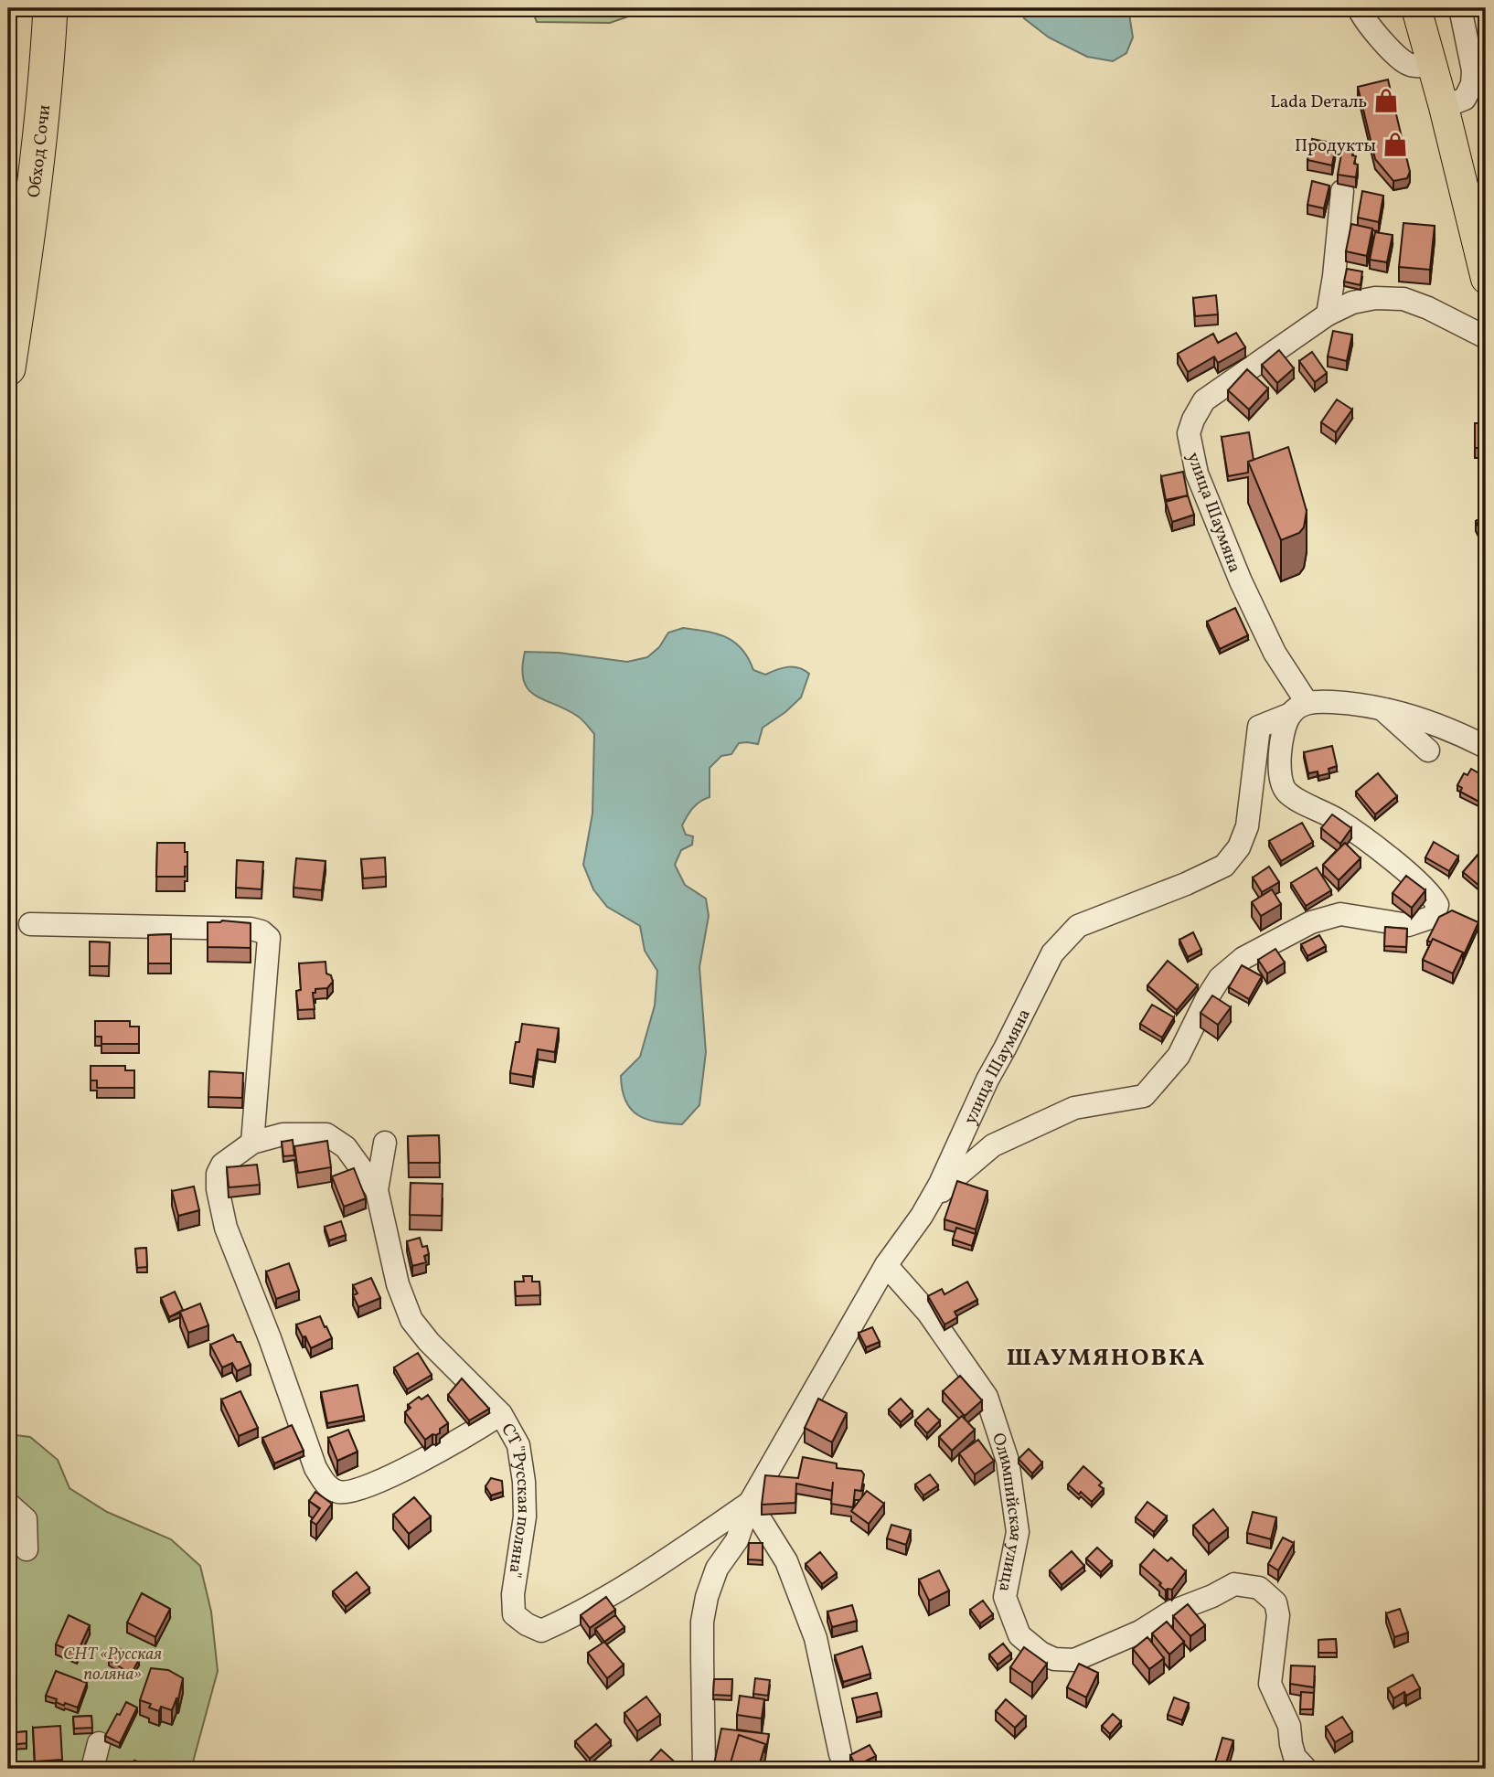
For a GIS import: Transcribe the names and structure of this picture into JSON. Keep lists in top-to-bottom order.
{
  "streets": {
    "highway": ["Обход Сочи"],
    "street": ["улица Шаумяна", "СТ \"Русская поляна\"", "Олимпийская улица"]
  },
  "crossings": [
    ["улица Шаумяна", "СТ \"Русская поляна\""],
    ["улица Шаумяна", "Олимпийская улица"]
  ],
  "districts": ["ШАУМЯНОВКА"],
  "parks": ["СНТ «Русская поляна»"],
  "places": {
    "shop": ["Lada Dеталь", "Продукты"]
  }
}
